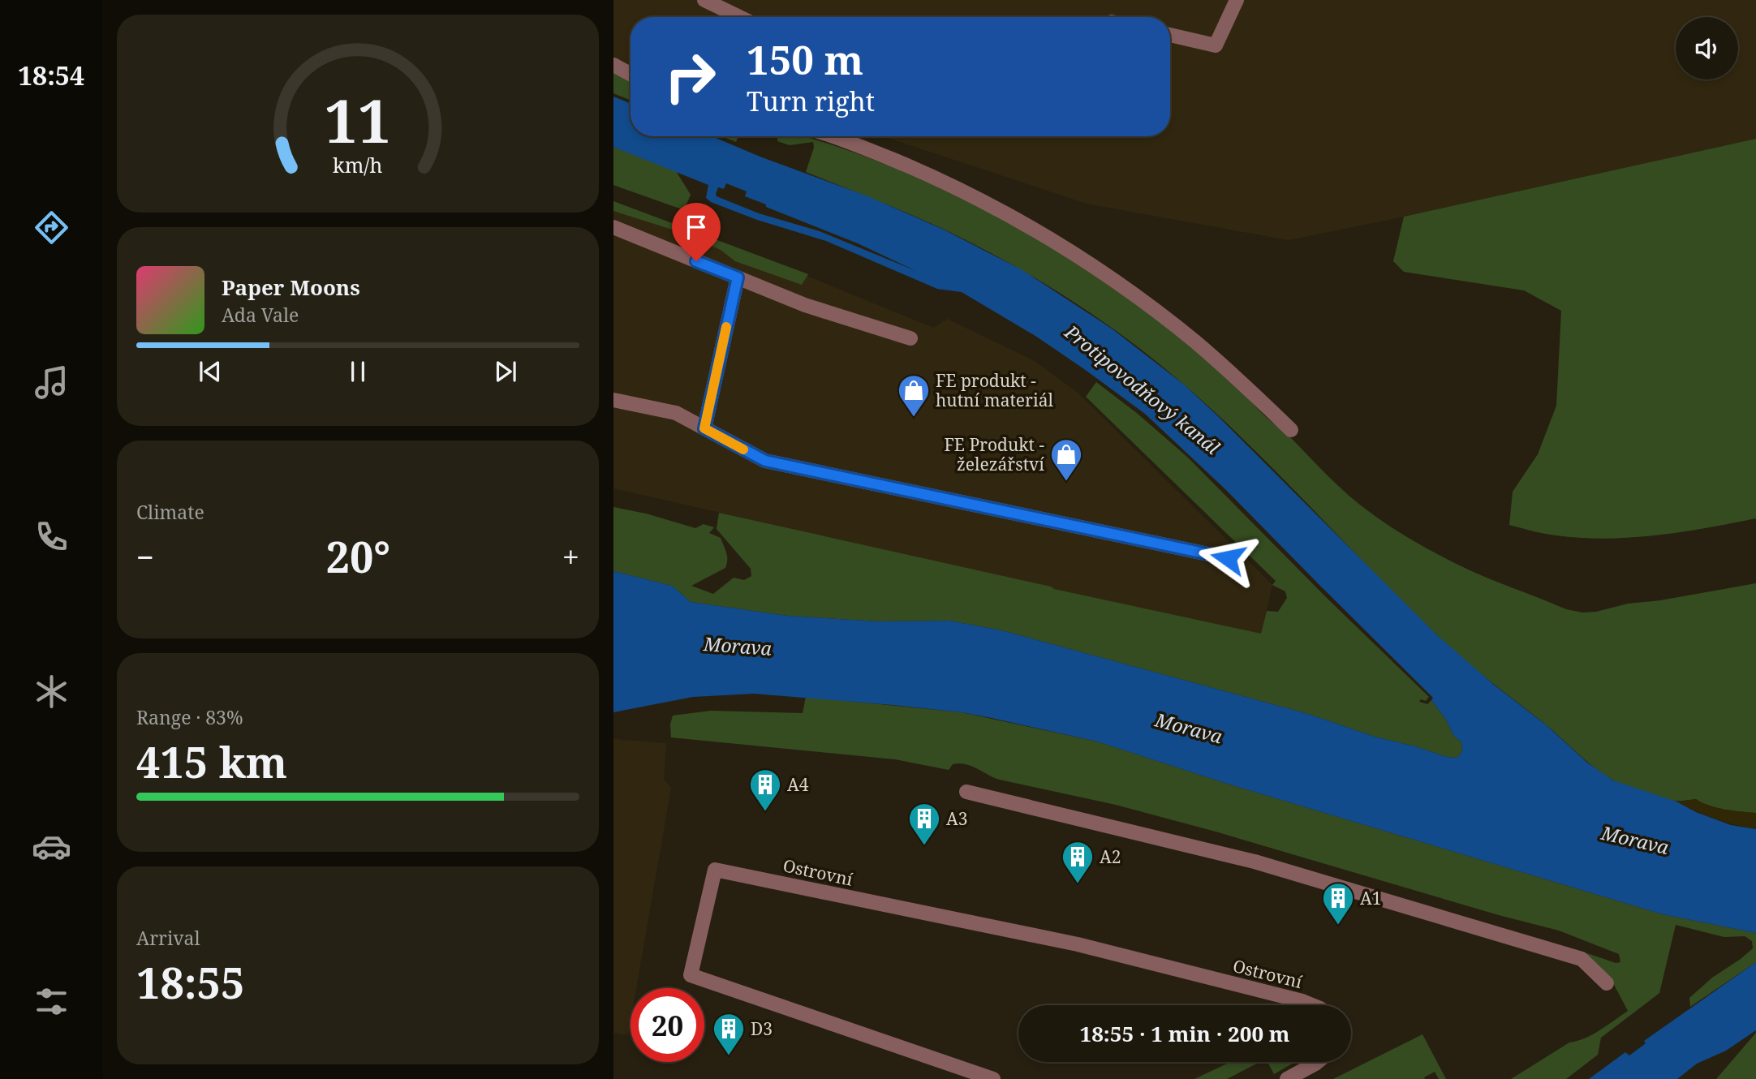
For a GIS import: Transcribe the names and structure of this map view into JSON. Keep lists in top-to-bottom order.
{
  "streets": {
    "street": ["Ostrovní"]
  },
  "water": ["Protipovodňový kanál", "Morava"],
  "places": {
    "shop": ["FE produkt - hutní materiál", "FE Produkt - železářství"],
    "building": [
      "A4",
      "A3",
      "A2",
      "A1",
      "D3"
    ]
  },
  "page": {
    "tabs": "18:54",
    "turn": ["150 m", "Turn right"],
    "song": ["Paper Moons", "Ada Vale"],
    "tile": [
      "Climate",
      ["Range · 83%", "415 km"],
      ["Arrival", "18:55"]
    ],
    "heat": ["−", "20°", "+"],
    "limit": "20",
    "trip": "18:55 · 1 min · 200 m",
    "gauge": ["11", "km/h"]
  }
}
